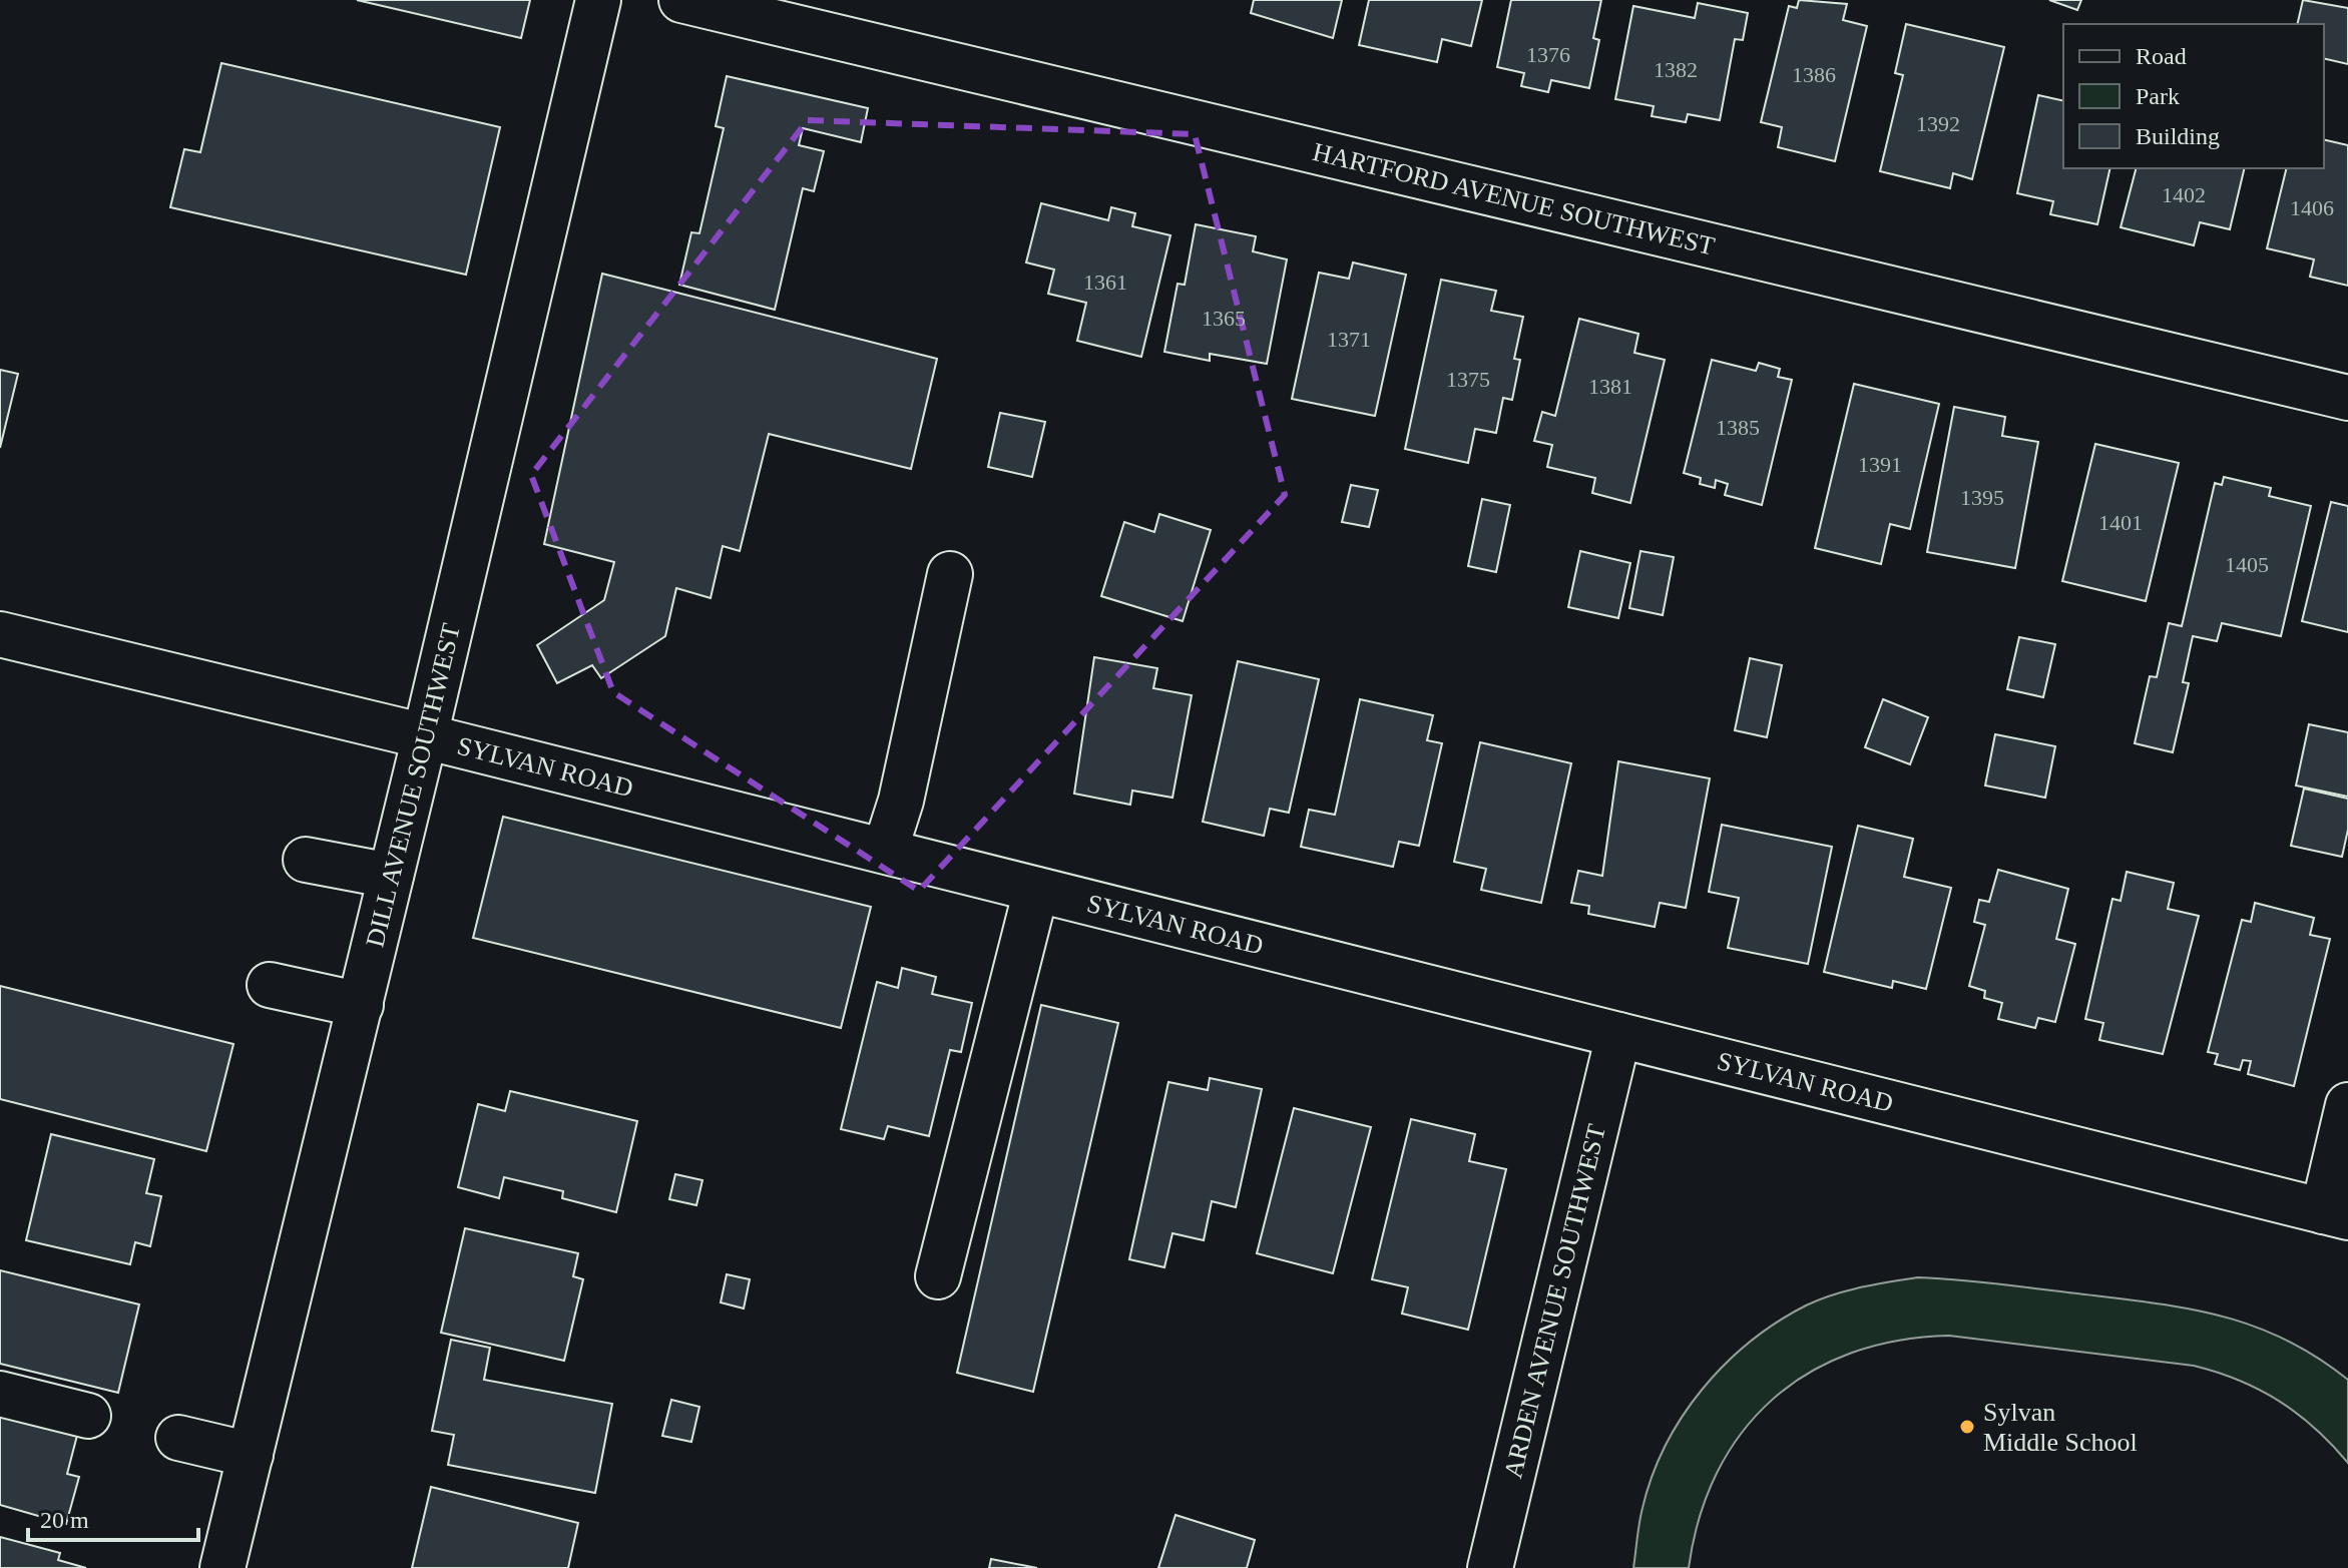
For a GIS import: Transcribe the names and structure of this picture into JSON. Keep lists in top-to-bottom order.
{
  "streets": {
    "main road": [
      "HARTFORD AVENUE SOUTHWEST",
      "SYLVAN ROAD",
      "DILL AVENUE SOUTHWEST",
      "ARDEN AVENUE SOUTHWEST"
    ]
  },
  "crossings": [
    ["SYLVAN ROAD", "DILL AVENUE SOUTHWEST"],
    ["SYLVAN ROAD", "ARDEN AVENUE SOUTHWEST"]
  ],
  "places": ["Sylvan Middle School"],
  "house_numbers": [
    "1376",
    "1382",
    "1386",
    "1392",
    "1402",
    "1406",
    "1361",
    "1365",
    "1371",
    "1375",
    "1381",
    "1385",
    "1391",
    "1395",
    "1401",
    "1405"
  ],
  "legend": ["Road", "Park", "Building"],
  "scale_bar": "20 m"
}
